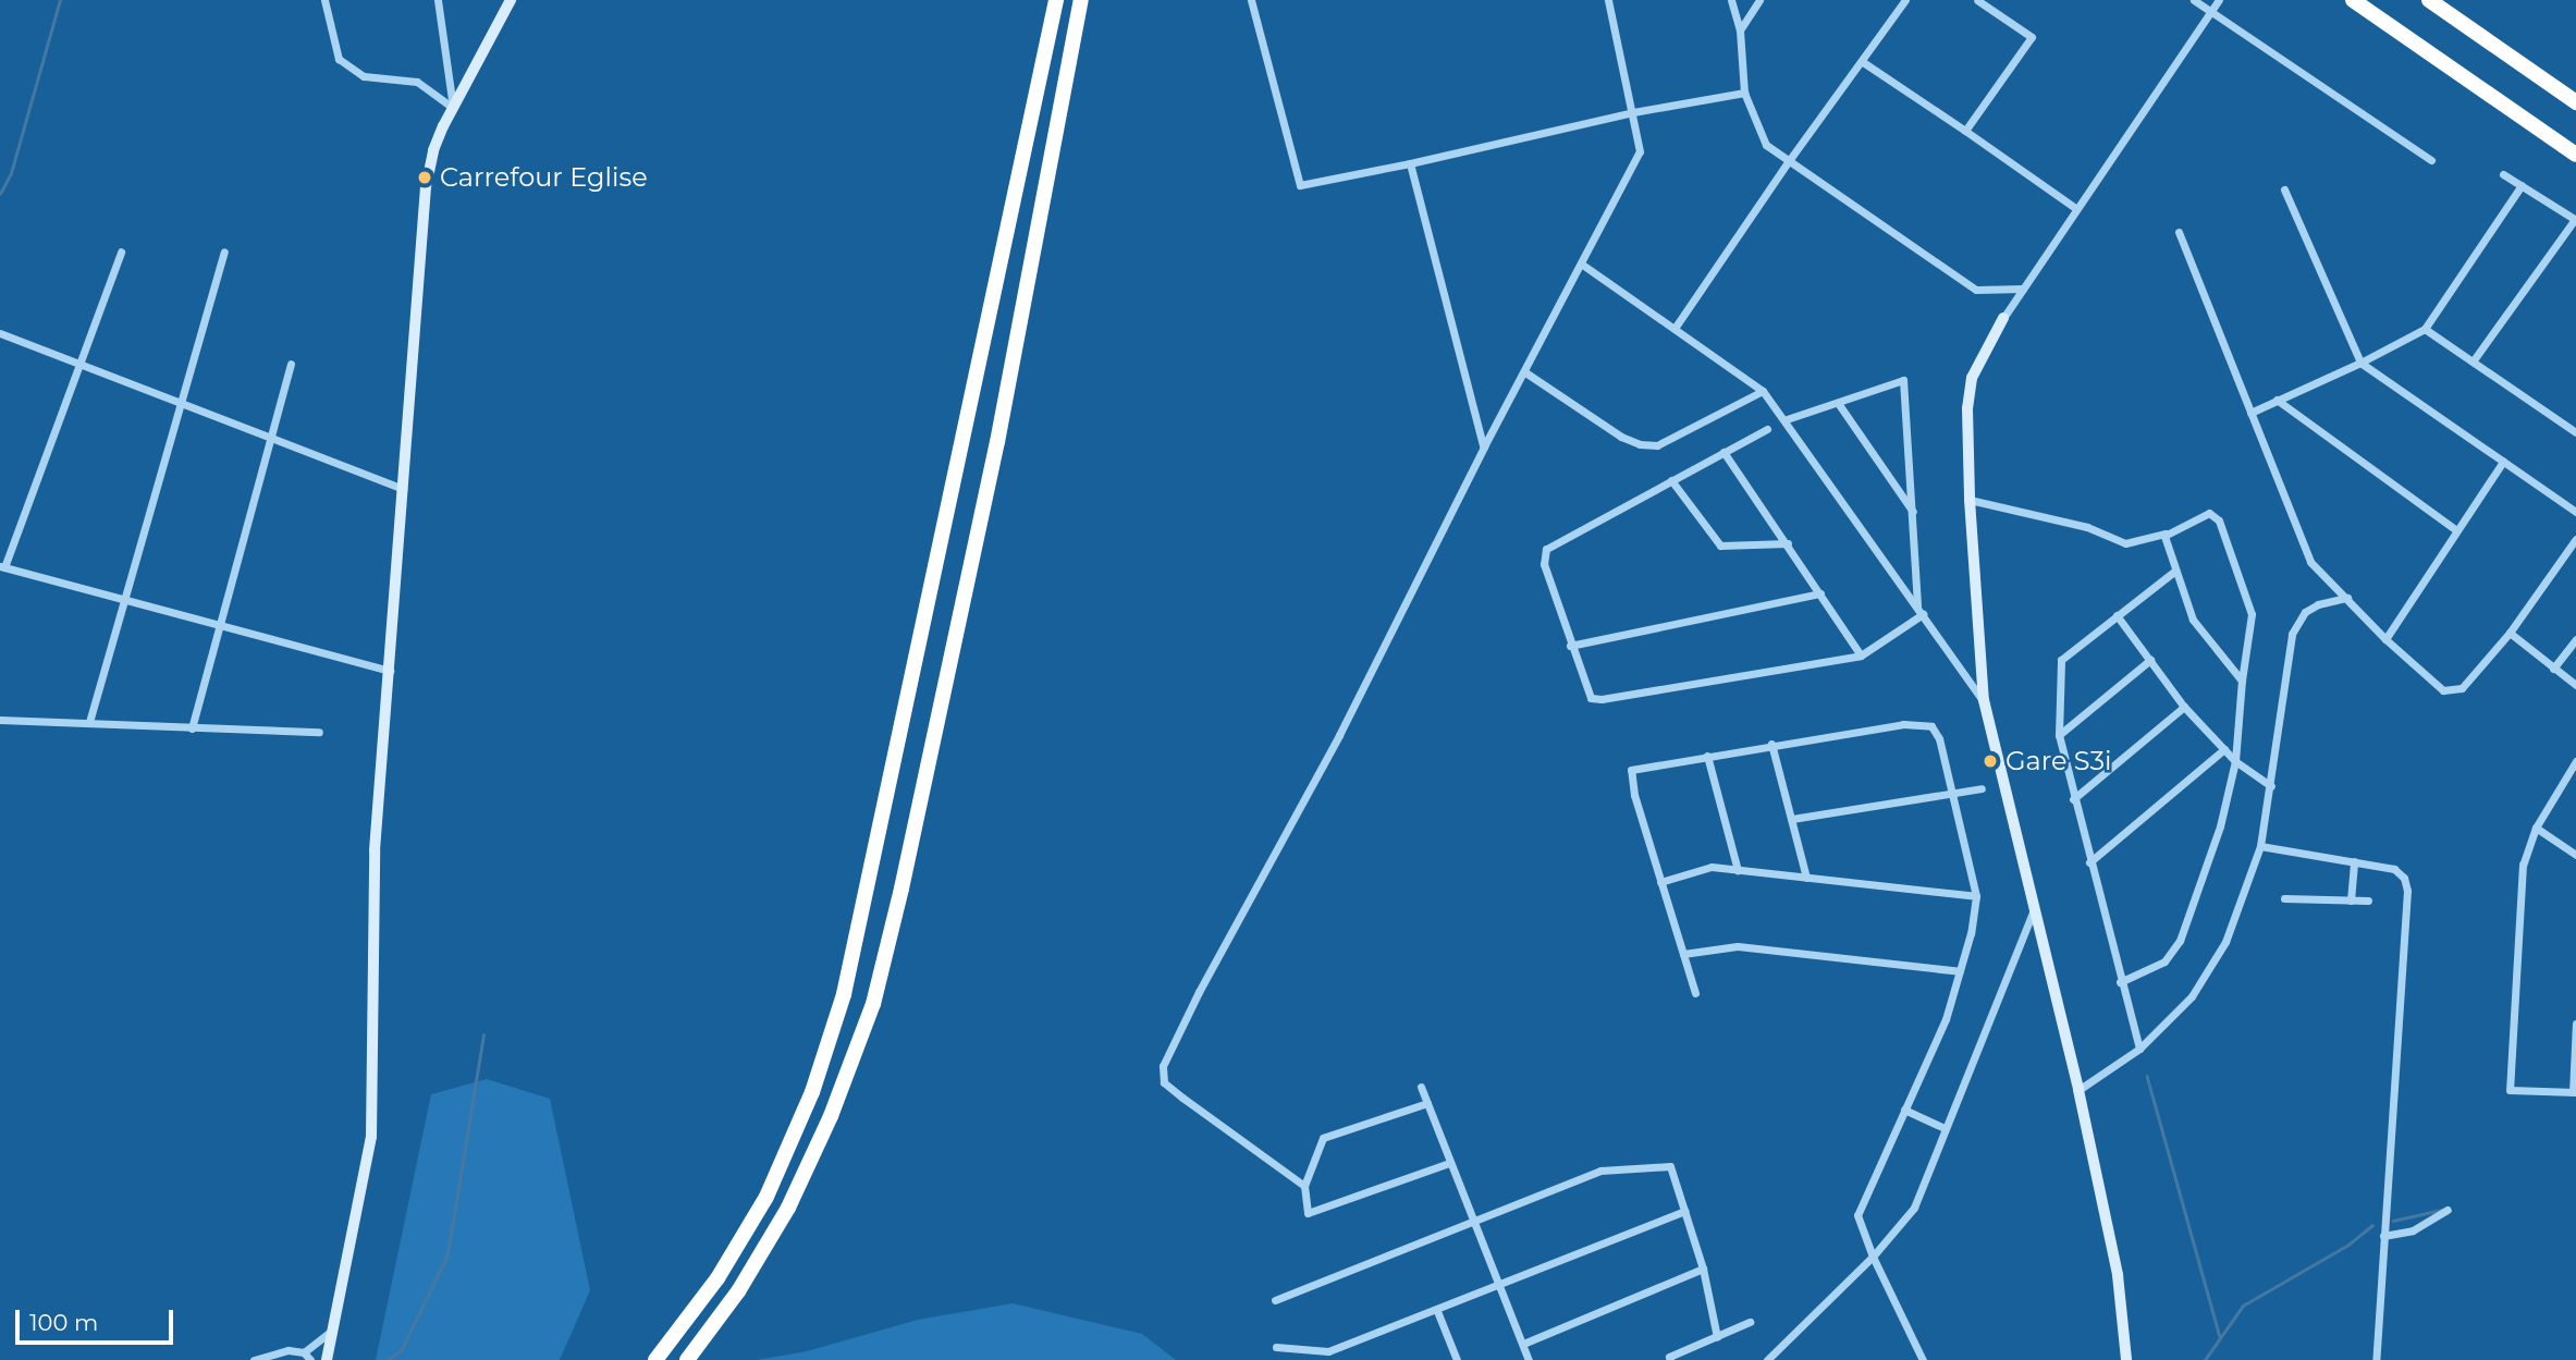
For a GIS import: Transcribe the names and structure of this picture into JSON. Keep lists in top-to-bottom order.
{
  "places": ["Carrefour Eglise", "Gare S3i"],
  "scale_bar": "100 m"
}
